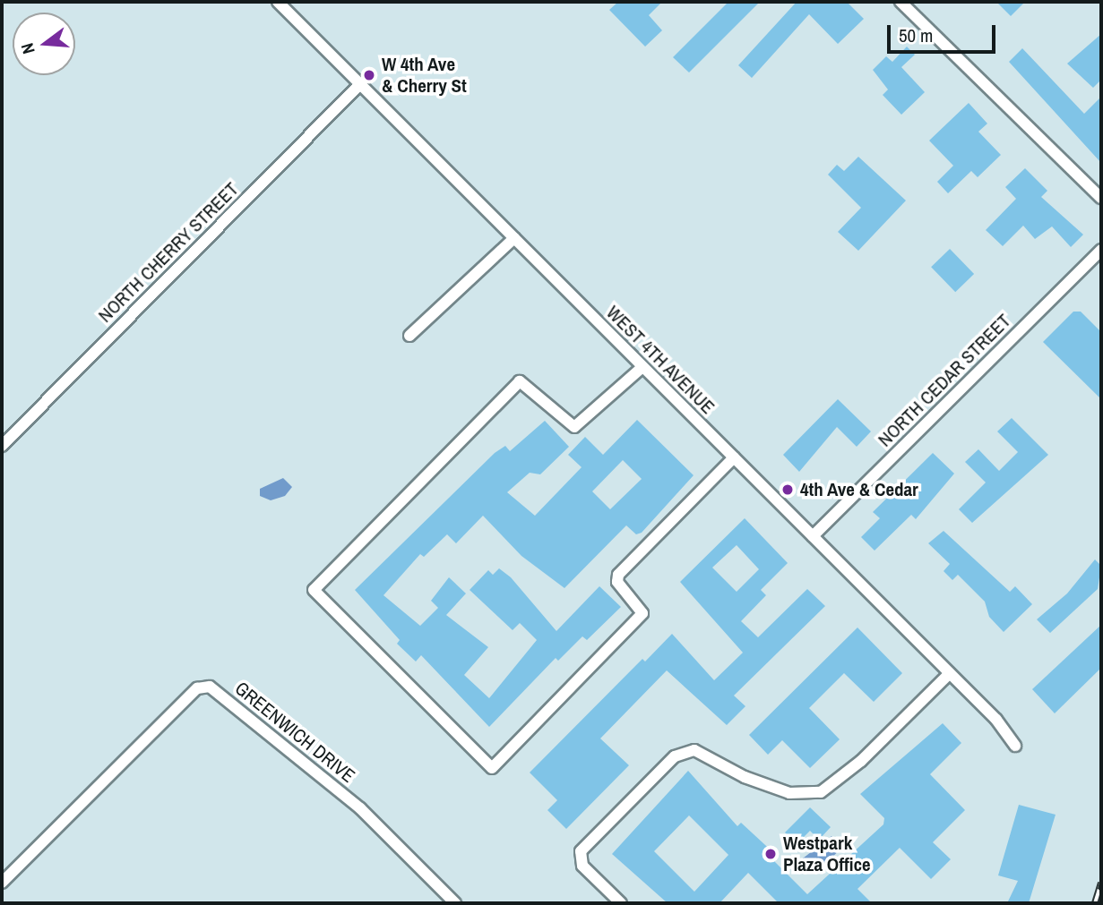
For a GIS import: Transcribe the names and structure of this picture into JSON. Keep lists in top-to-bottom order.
{
  "streets": {
    "street": [
      "NORTH CHERRY STREET",
      "WEST 4TH AVENUE",
      "NORTH CEDAR STREET",
      "GREENWICH DRIVE"
    ]
  },
  "crossings": [
    ["NORTH CHERRY STREET", "WEST 4TH AVENUE"],
    ["WEST 4TH AVENUE", "NORTH CEDAR STREET"]
  ],
  "places": ["W 4th Ave & Cherry St", "4th Ave & Cedar", "Westpark Plaza Office"],
  "scale_bar": "50 m",
  "north": "left"
}
